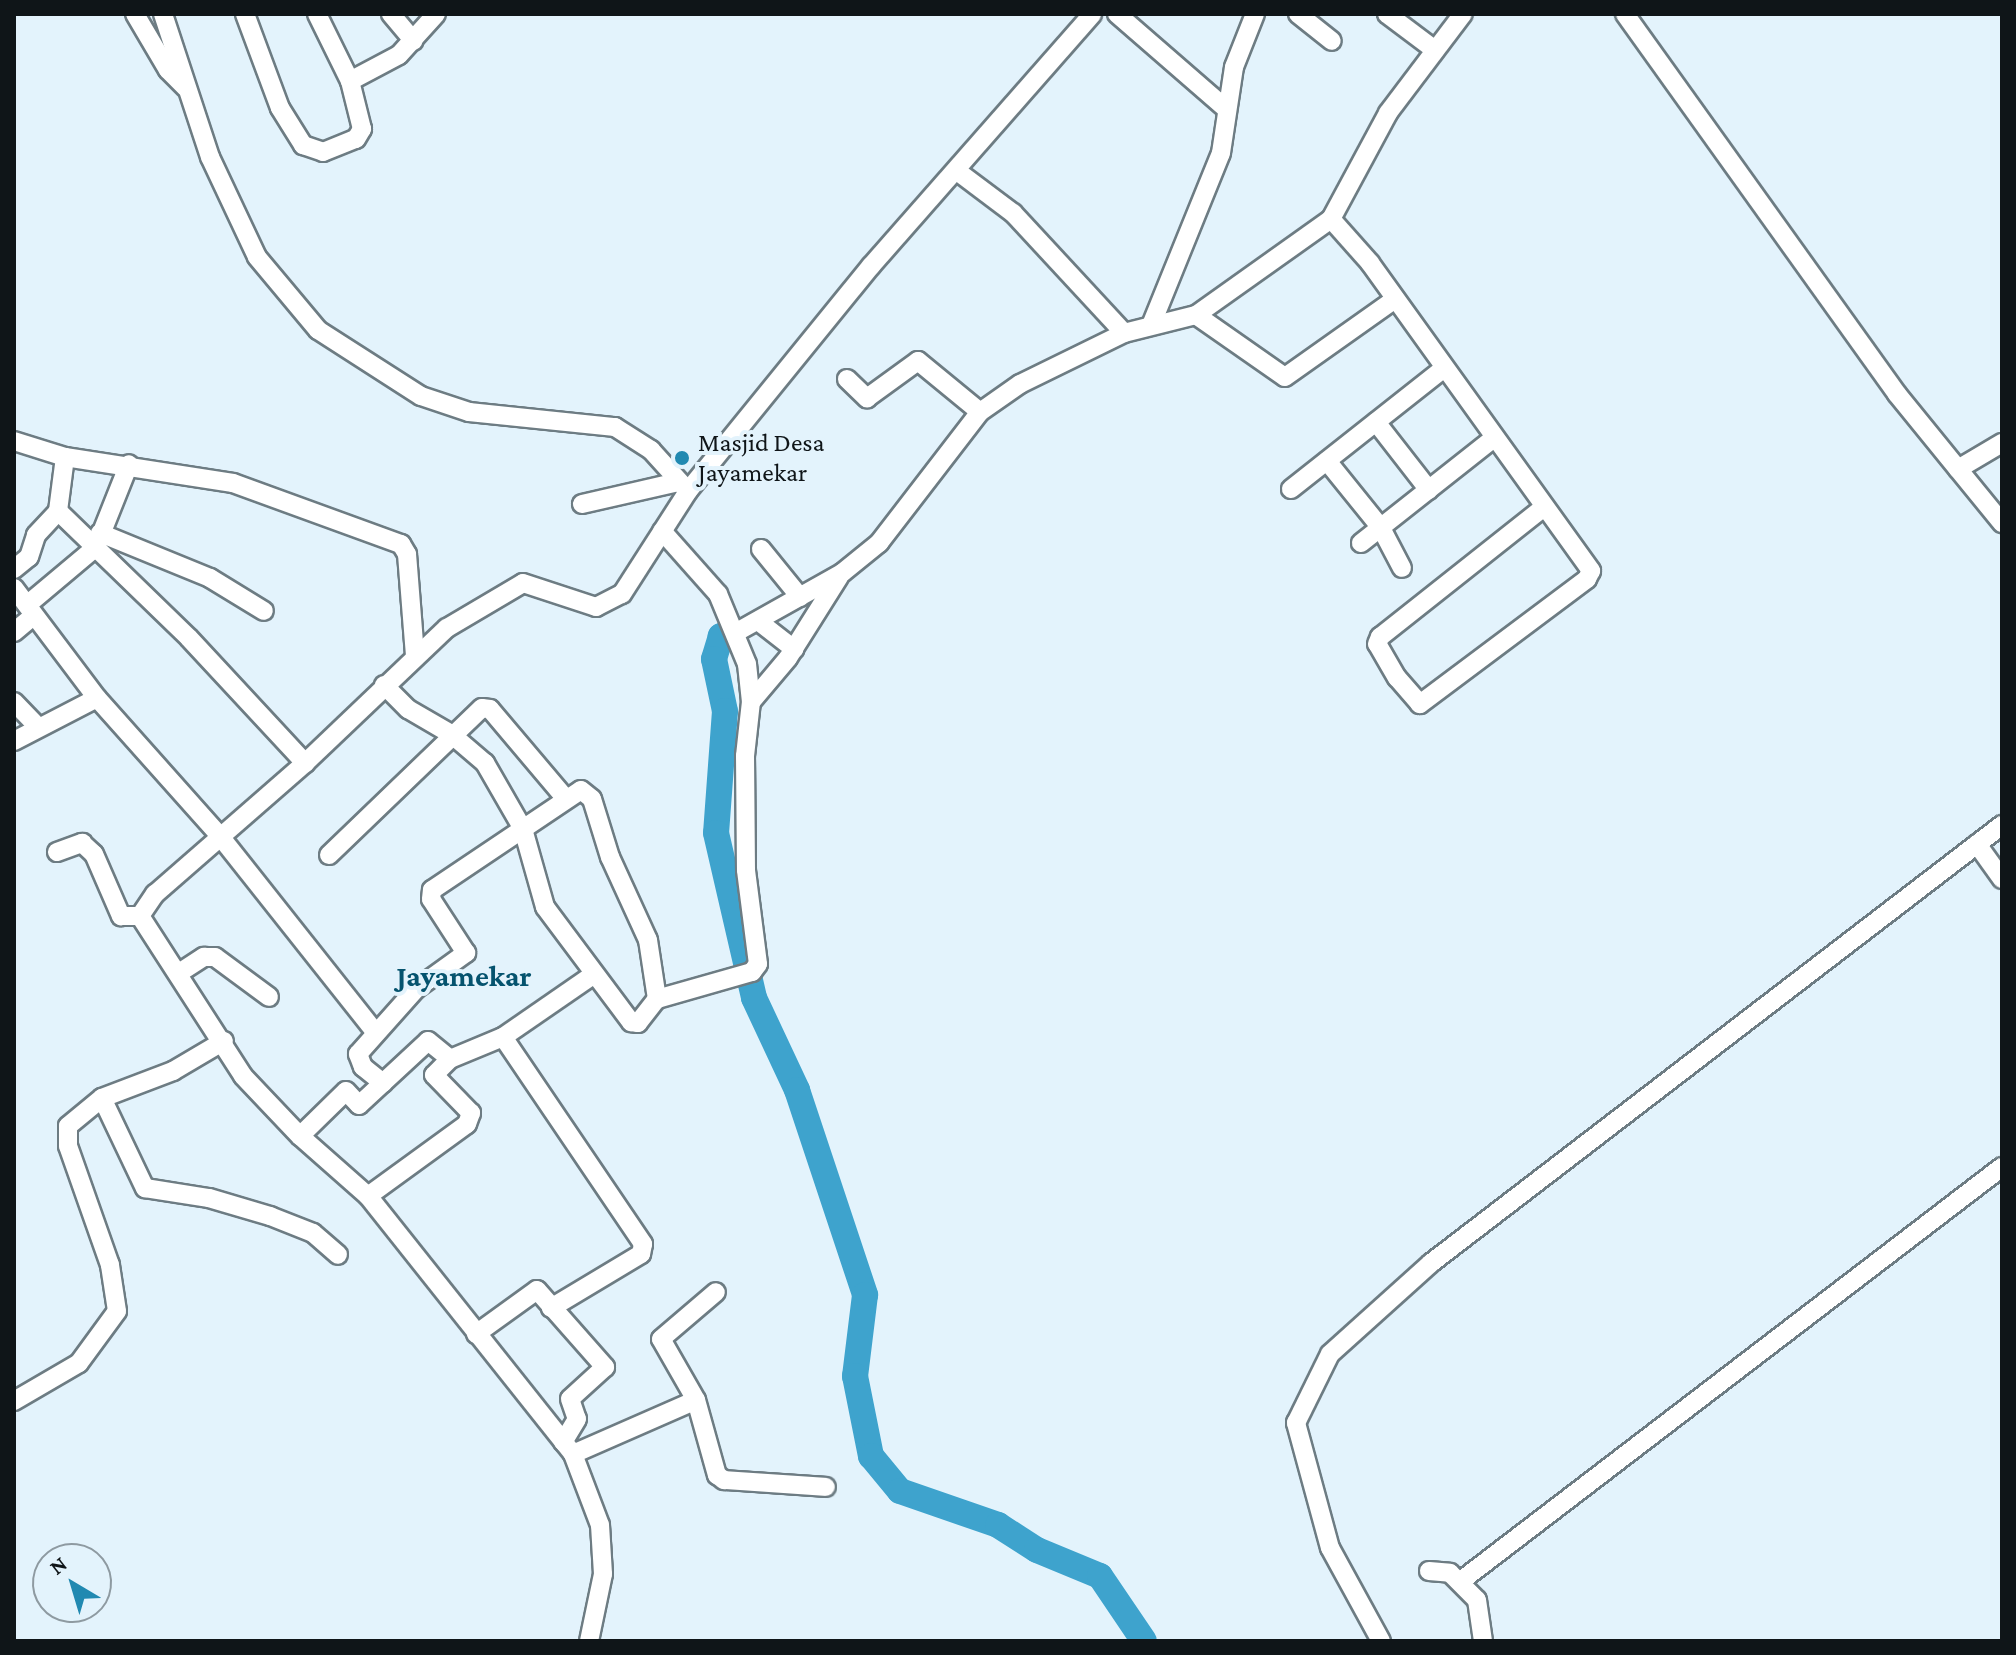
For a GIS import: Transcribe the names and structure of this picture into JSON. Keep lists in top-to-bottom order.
{
  "districts": ["Jayamekar"],
  "places": ["Masjid Desa Jayamekar"],
  "north": "top left"
}
